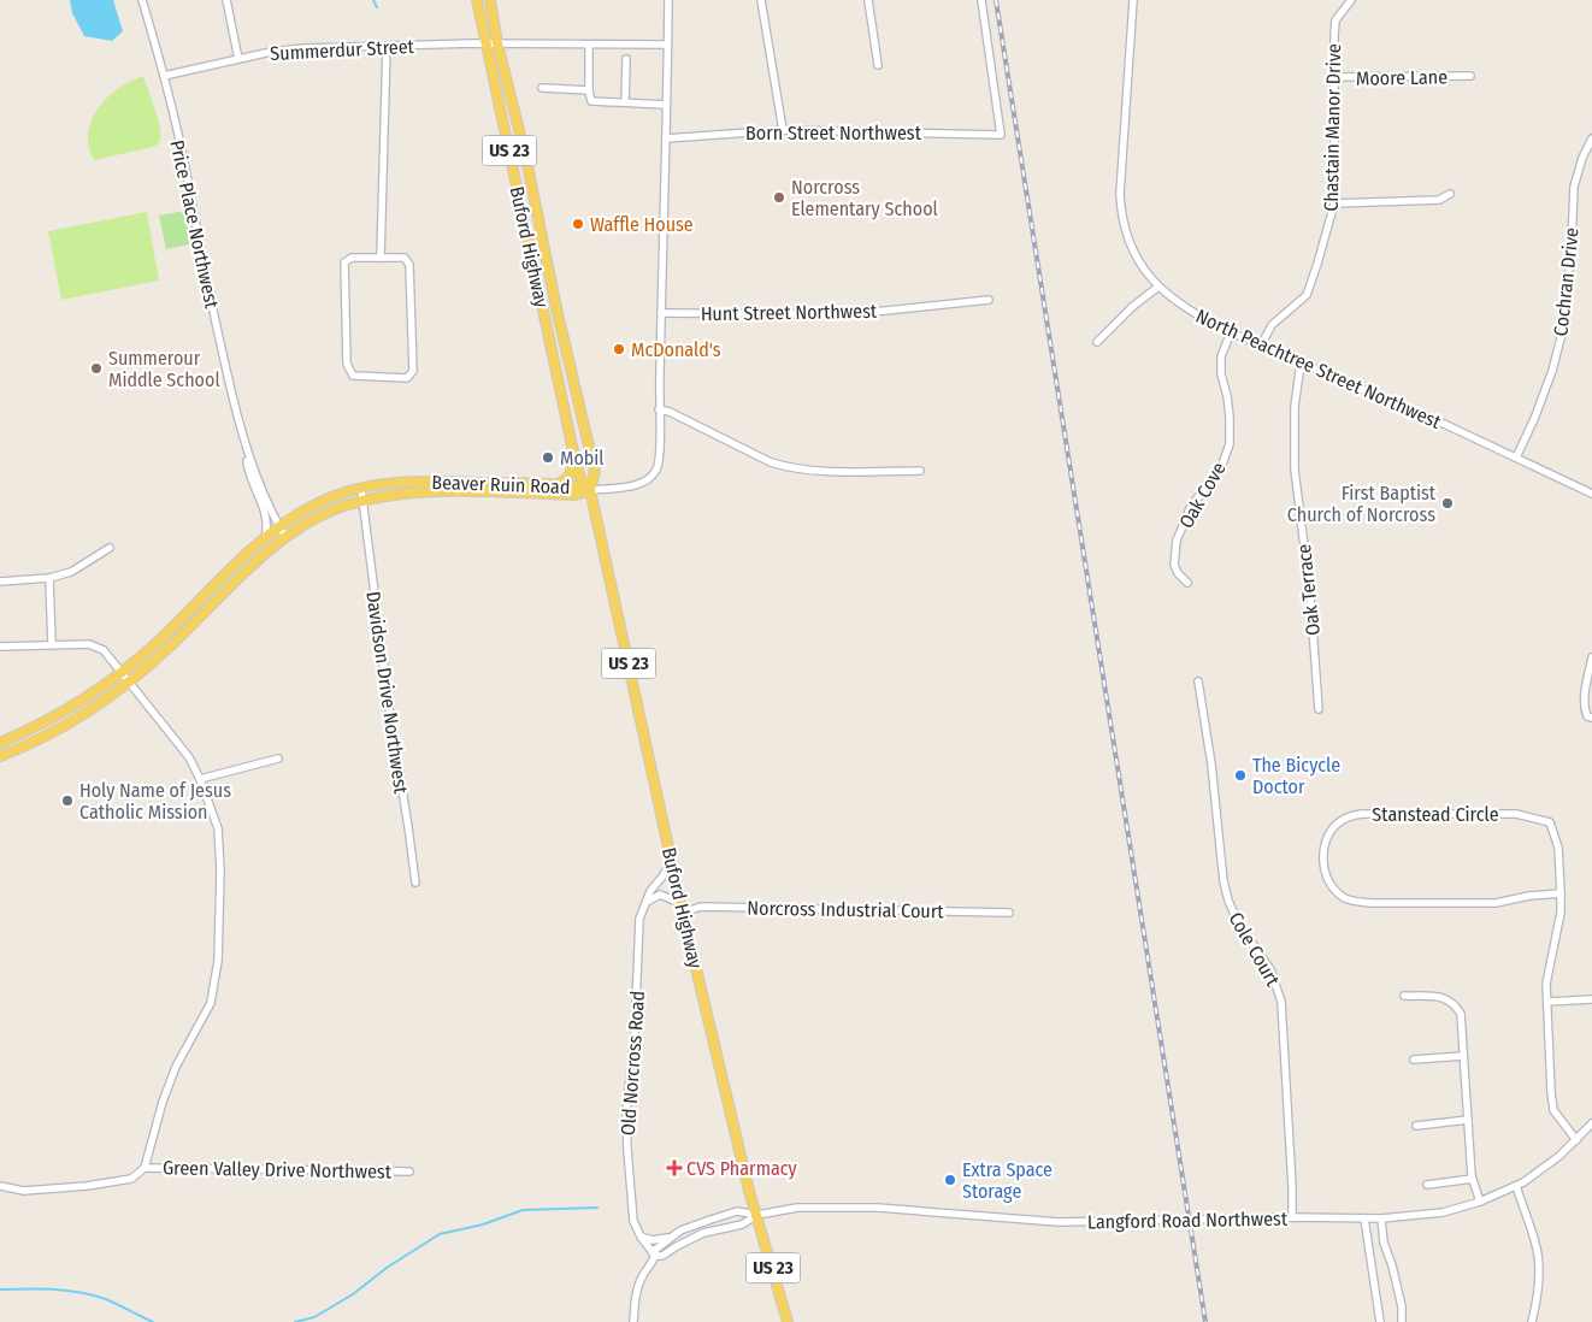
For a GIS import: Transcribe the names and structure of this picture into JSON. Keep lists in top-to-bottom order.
{
  "streets": {
    "main road": ["US 23", "Buford Highway", "Beaver Ruin Road"],
    "street": [
      "Summerdur Street",
      "Moore Lane",
      "Chastain Manor Drive",
      "Born Street Northwest",
      "Price Place Northwest",
      "Cochran Drive",
      "Hunt Street Northwest",
      "North Peachtree Street Northwest",
      "Oak Cove",
      "Oak Terrace",
      "Davidson Drive Northwest",
      "Stanstead Circle",
      "Norcross Industrial Court",
      "Cole Court",
      "Old Norcross Road",
      "Green Valley Drive Northwest",
      "Langford Road Northwest"
    ]
  },
  "crossings": [
    ["Summerdur Street", "Price Place Northwest"],
    ["Summerdur Street", "Buford Highway"],
    ["Moore Lane", "Chastain Manor Drive"],
    ["Chastain Manor Drive", "North Peachtree Street Northwest"],
    ["Price Place Northwest", "Beaver Ruin Road"],
    ["Buford Highway", "Beaver Ruin Road"],
    ["Buford Highway", "Norcross Industrial Court"],
    ["Buford Highway", "Old Norcross Road"],
    ["Buford Highway", "Langford Road Northwest"],
    ["Cochran Drive", "North Peachtree Street Northwest"],
    ["North Peachtree Street Northwest", "Oak Cove"],
    ["North Peachtree Street Northwest", "Oak Terrace"],
    ["Beaver Ruin Road", "Davidson Drive Northwest"],
    ["Stanstead Circle", "Langford Road Northwest"],
    ["Cole Court", "Langford Road Northwest"],
    ["Old Norcross Road", "Langford Road Northwest"]
  ],
  "places": {
    "other": [
      "Norcross Elementary School",
      "Waffle House",
      "McDonald's",
      "Summerour Middle School",
      "Mobil",
      "First Baptist Church of Norcross",
      "The Bicycle Doctor",
      "Holy Name of Jesus Catholic Mission",
      "Extra Space Storage"
    ],
    "health": ["CVS Pharmacy"]
  }
}
